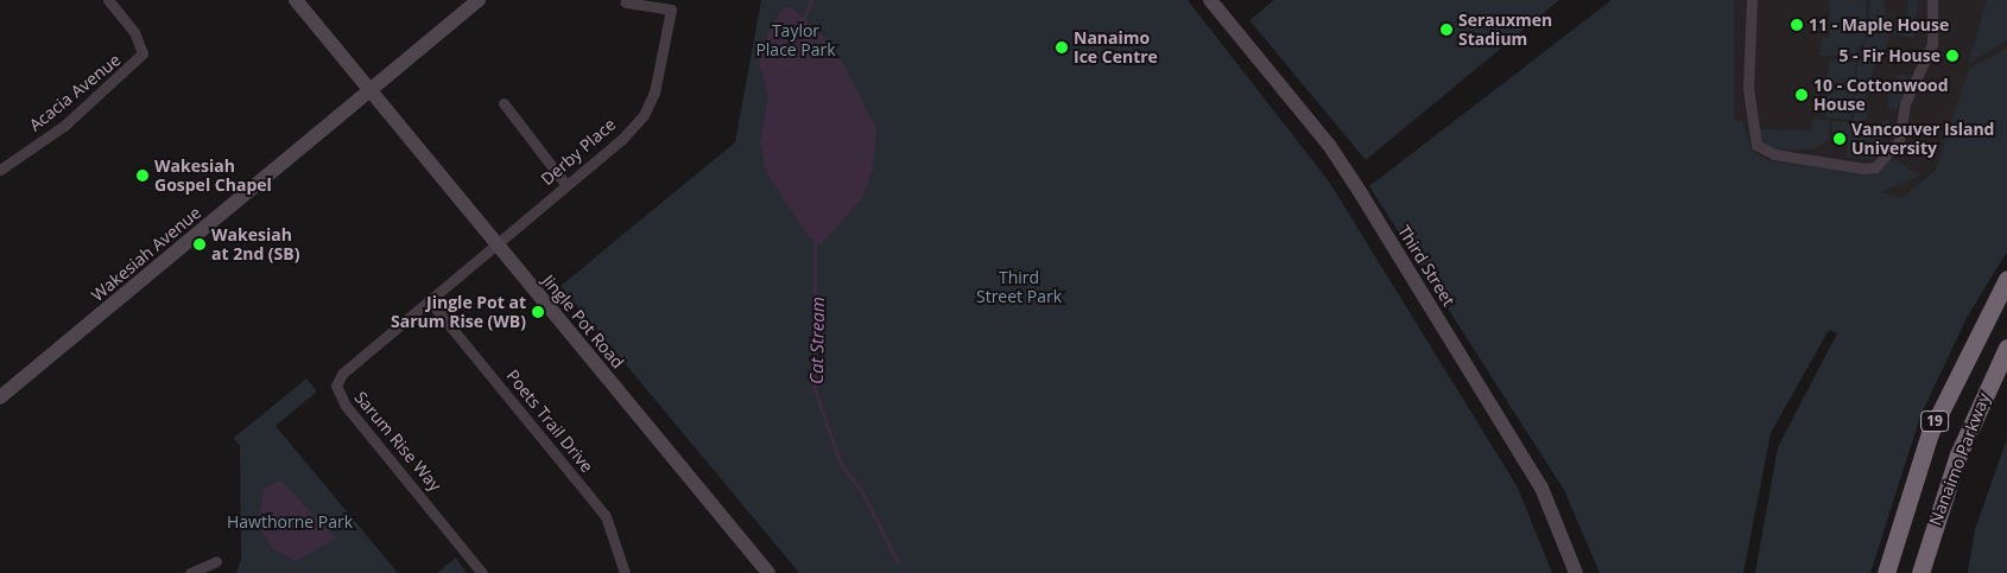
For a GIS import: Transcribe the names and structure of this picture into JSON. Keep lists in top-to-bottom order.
{
  "streets": {
    "highway": ["19", "Nanaimo Parkway"],
    "main road": ["Wakesiah Avenue", "Third Street", "Jingle Pot Road"],
    "street": [
      "Acacia Avenue",
      "Derby Place",
      "Poets Trail Drive",
      "Sarum Rise Way"
    ]
  },
  "crossings": [
    ["Derby Place", "Jingle Pot Road"],
    ["Derby Place", "Sarum Rise Way"],
    ["Wakesiah Avenue", "Jingle Pot Road"],
    ["Jingle Pot Road", "Sarum Rise Way"],
    ["Poets Trail Drive", "Sarum Rise Way"]
  ],
  "water": ["Cat Stream"],
  "parks": ["Taylor Place Park", "Third Street Park", "Hawthorne Park"],
  "places": [
    "11 - Maple House",
    "Serauxmen Stadium",
    "Nanaimo Ice Centre",
    "5 - Fir House",
    "10 - Cottonwood House",
    "Vancouver Island University",
    "Wakesiah Gospel Chapel",
    "Wakesiah at 2nd (SB)",
    "Jingle Pot at Sarum Rise (WB)"
  ]
}
